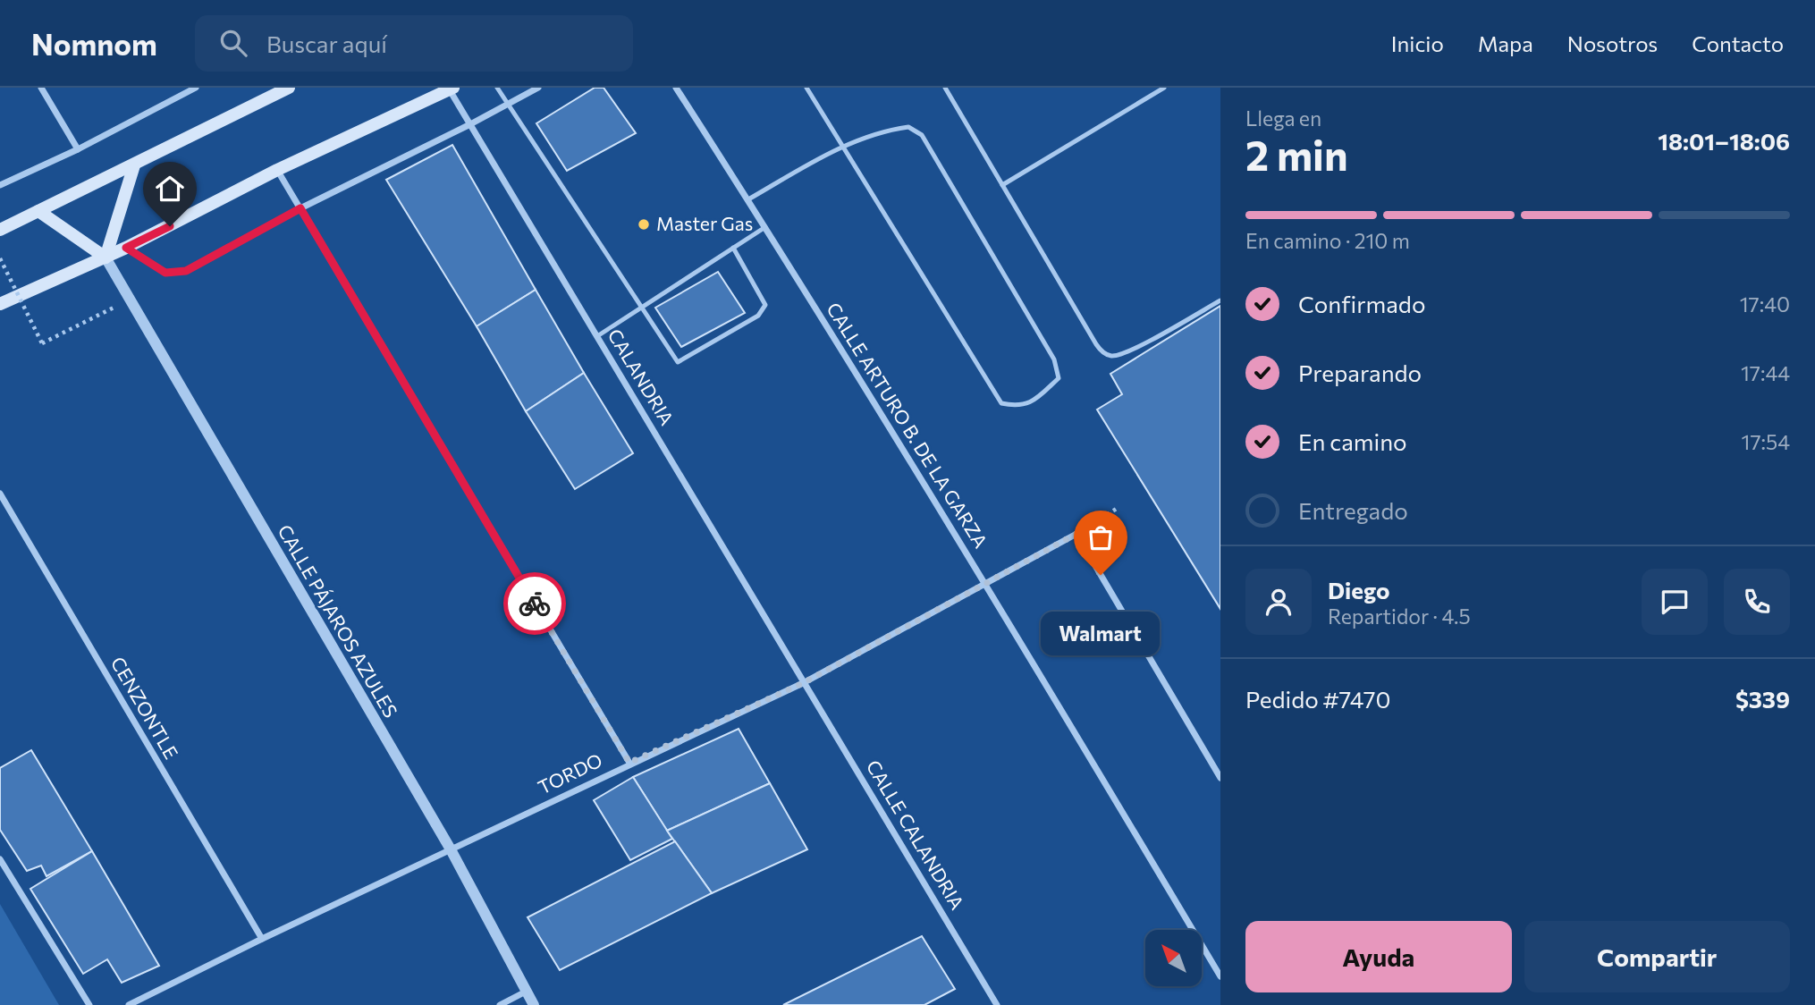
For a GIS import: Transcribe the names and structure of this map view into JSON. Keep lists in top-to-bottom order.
{
  "streets": {
    "street": [
      "CALANDRIA",
      "CALLE ARTURO B. DE LA GARZA",
      "CALLE PÁJAROS AZULES",
      "CENZONTLE",
      "TORDO",
      "CALLE CALANDRIA"
    ]
  },
  "crossings": [
    ["CALANDRIA", "TORDO"],
    ["CALANDRIA", "CALLE CALANDRIA"],
    ["CALLE ARTURO B. DE LA GARZA", "TORDO"],
    ["CALLE PÁJAROS AZULES", "TORDO"],
    ["CENZONTLE", "TORDO"],
    ["TORDO", "CALLE CALANDRIA"]
  ],
  "places": ["Master Gas", "Walmart"],
  "north": "top left",
  "page": {
    "header": "Nomnom",
    "search": "Buscar aquí",
    "nav": [
      "Inicio",
      "Mapa",
      "Nosotros",
      "Contacto"
    ],
    "heading": ["2 min", "Llega en", "18:01–18:06"],
    "panel": [
      "Diego",
      "Repartidor · 4.5",
      "Pedido #7470",
      "$339"
    ],
    "bar": "En camino · 210 m",
    "list": [
      ["Confirmado", "17:40"],
      ["Preparando", "17:44"],
      ["En camino", "17:54"],
      "Entregado"
    ],
    "bubble": "Walmart",
    "buttons": ["Ayuda", "Compartir"]
  }
}
